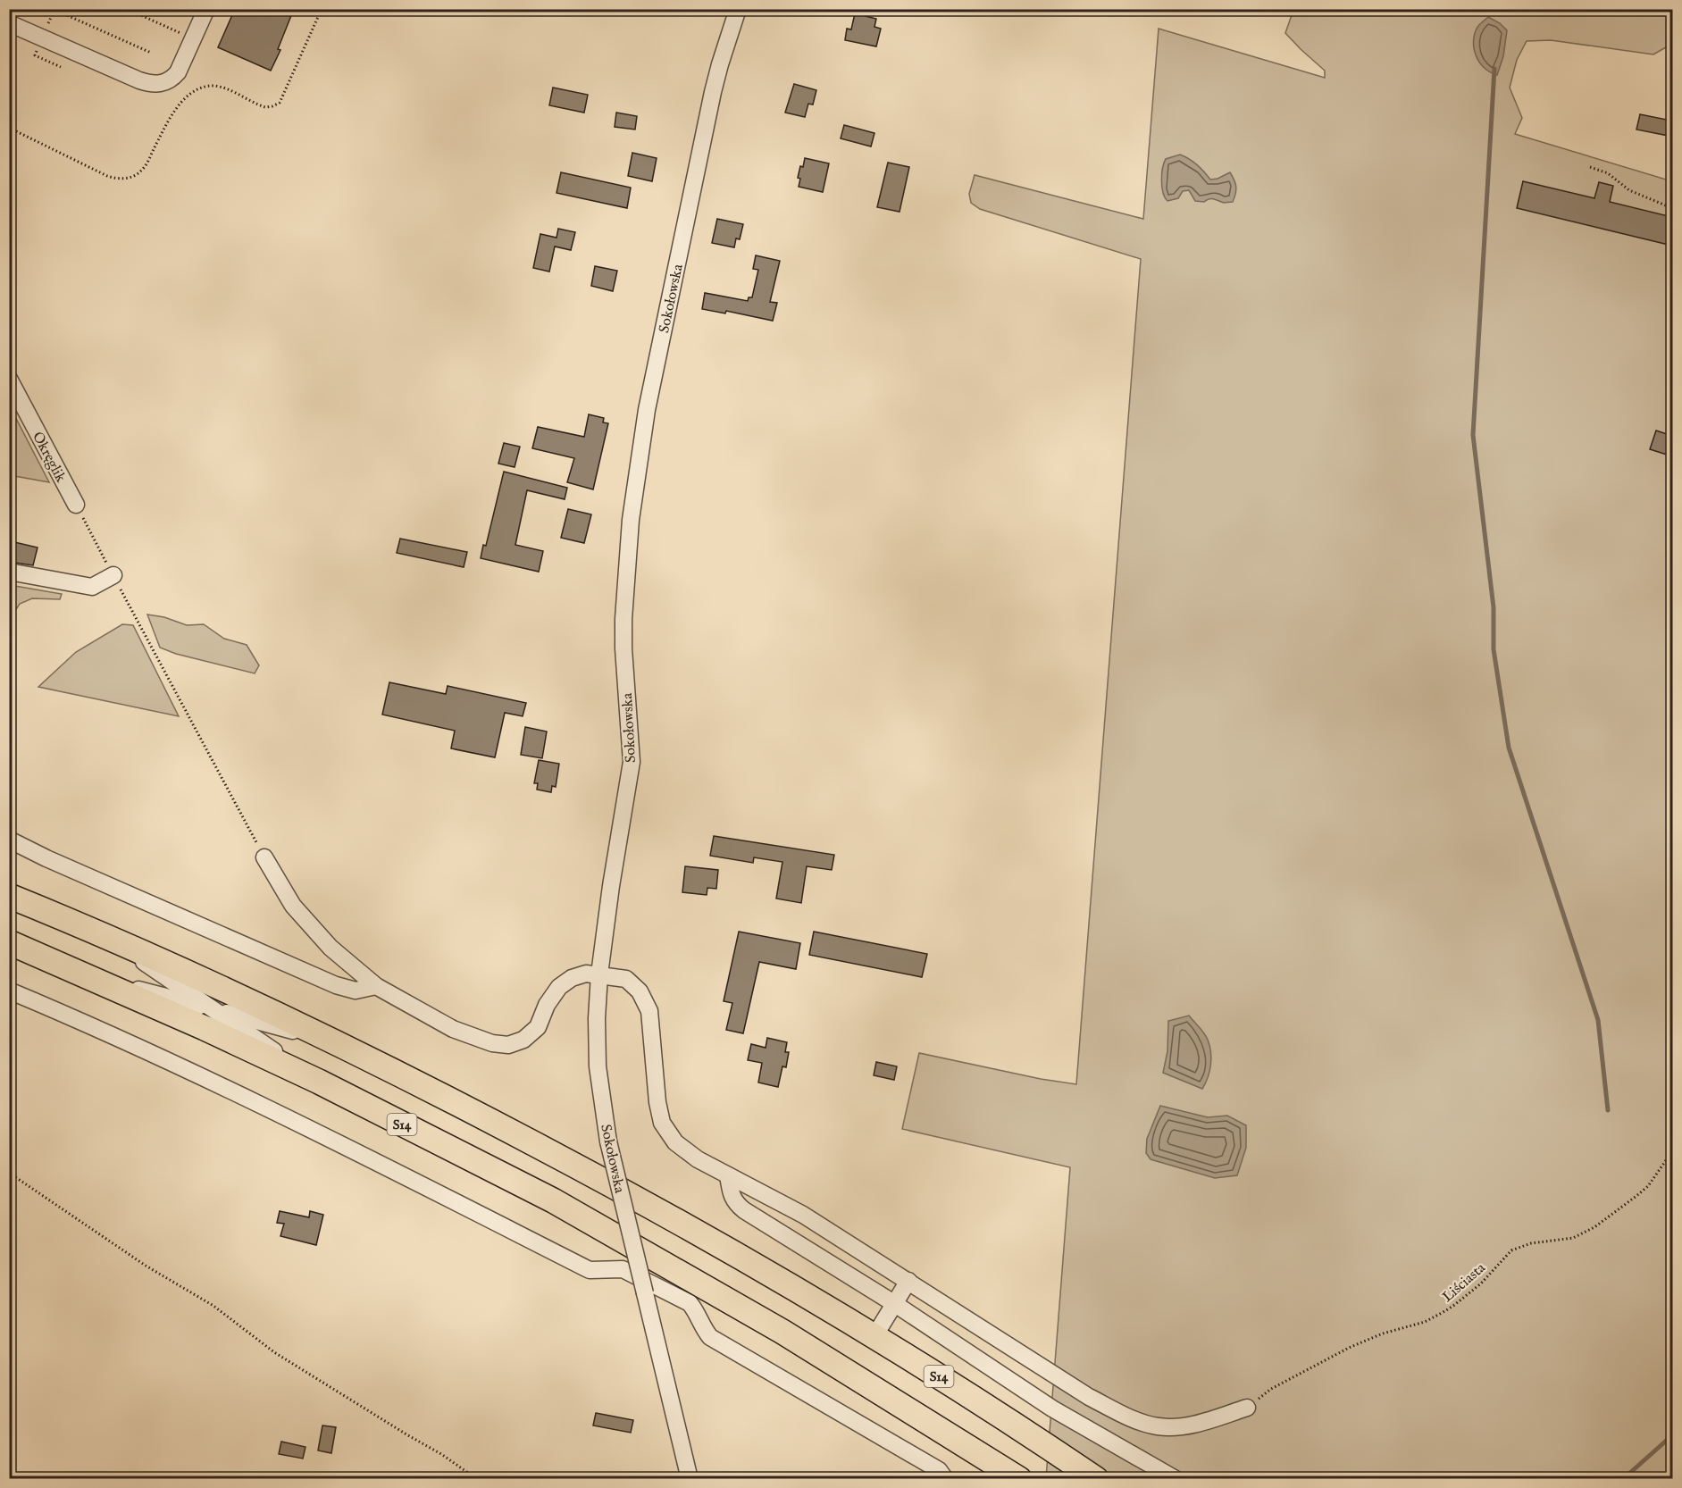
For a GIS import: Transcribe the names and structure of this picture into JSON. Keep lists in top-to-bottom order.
{
  "streets": {
    "highway": ["S14"],
    "street": ["Sokołowska", "Okręglik"],
    "path": ["Liściasta"]
  }
}
